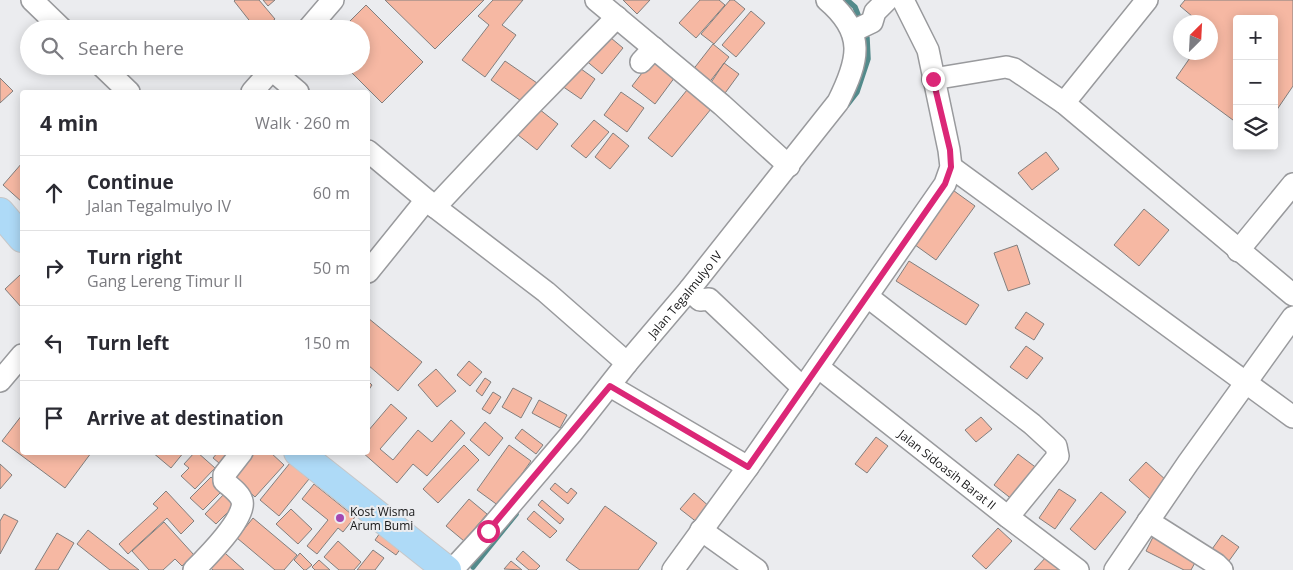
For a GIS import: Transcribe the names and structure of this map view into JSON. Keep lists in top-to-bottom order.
{
  "streets": {
    "street": ["Jalan Tegalmulyo IV", "Jalan Sidoasih Barat II"]
  },
  "places": ["Kost Wisma Arum Bumi"],
  "north": "top right",
  "page": {
    "map_buttons": ["+", "−"],
    "search": "Search here",
    "heading": ["4 min", "Walk · 260 m"],
    "list": [
      ["Continue", "Jalan Tegalmulyo IV", "60 m"],
      ["Turn right", "Gang Lereng Timur II", "50 m"],
      ["Turn left", "150 m"],
      "Arrive at destination"
    ]
  }
}
